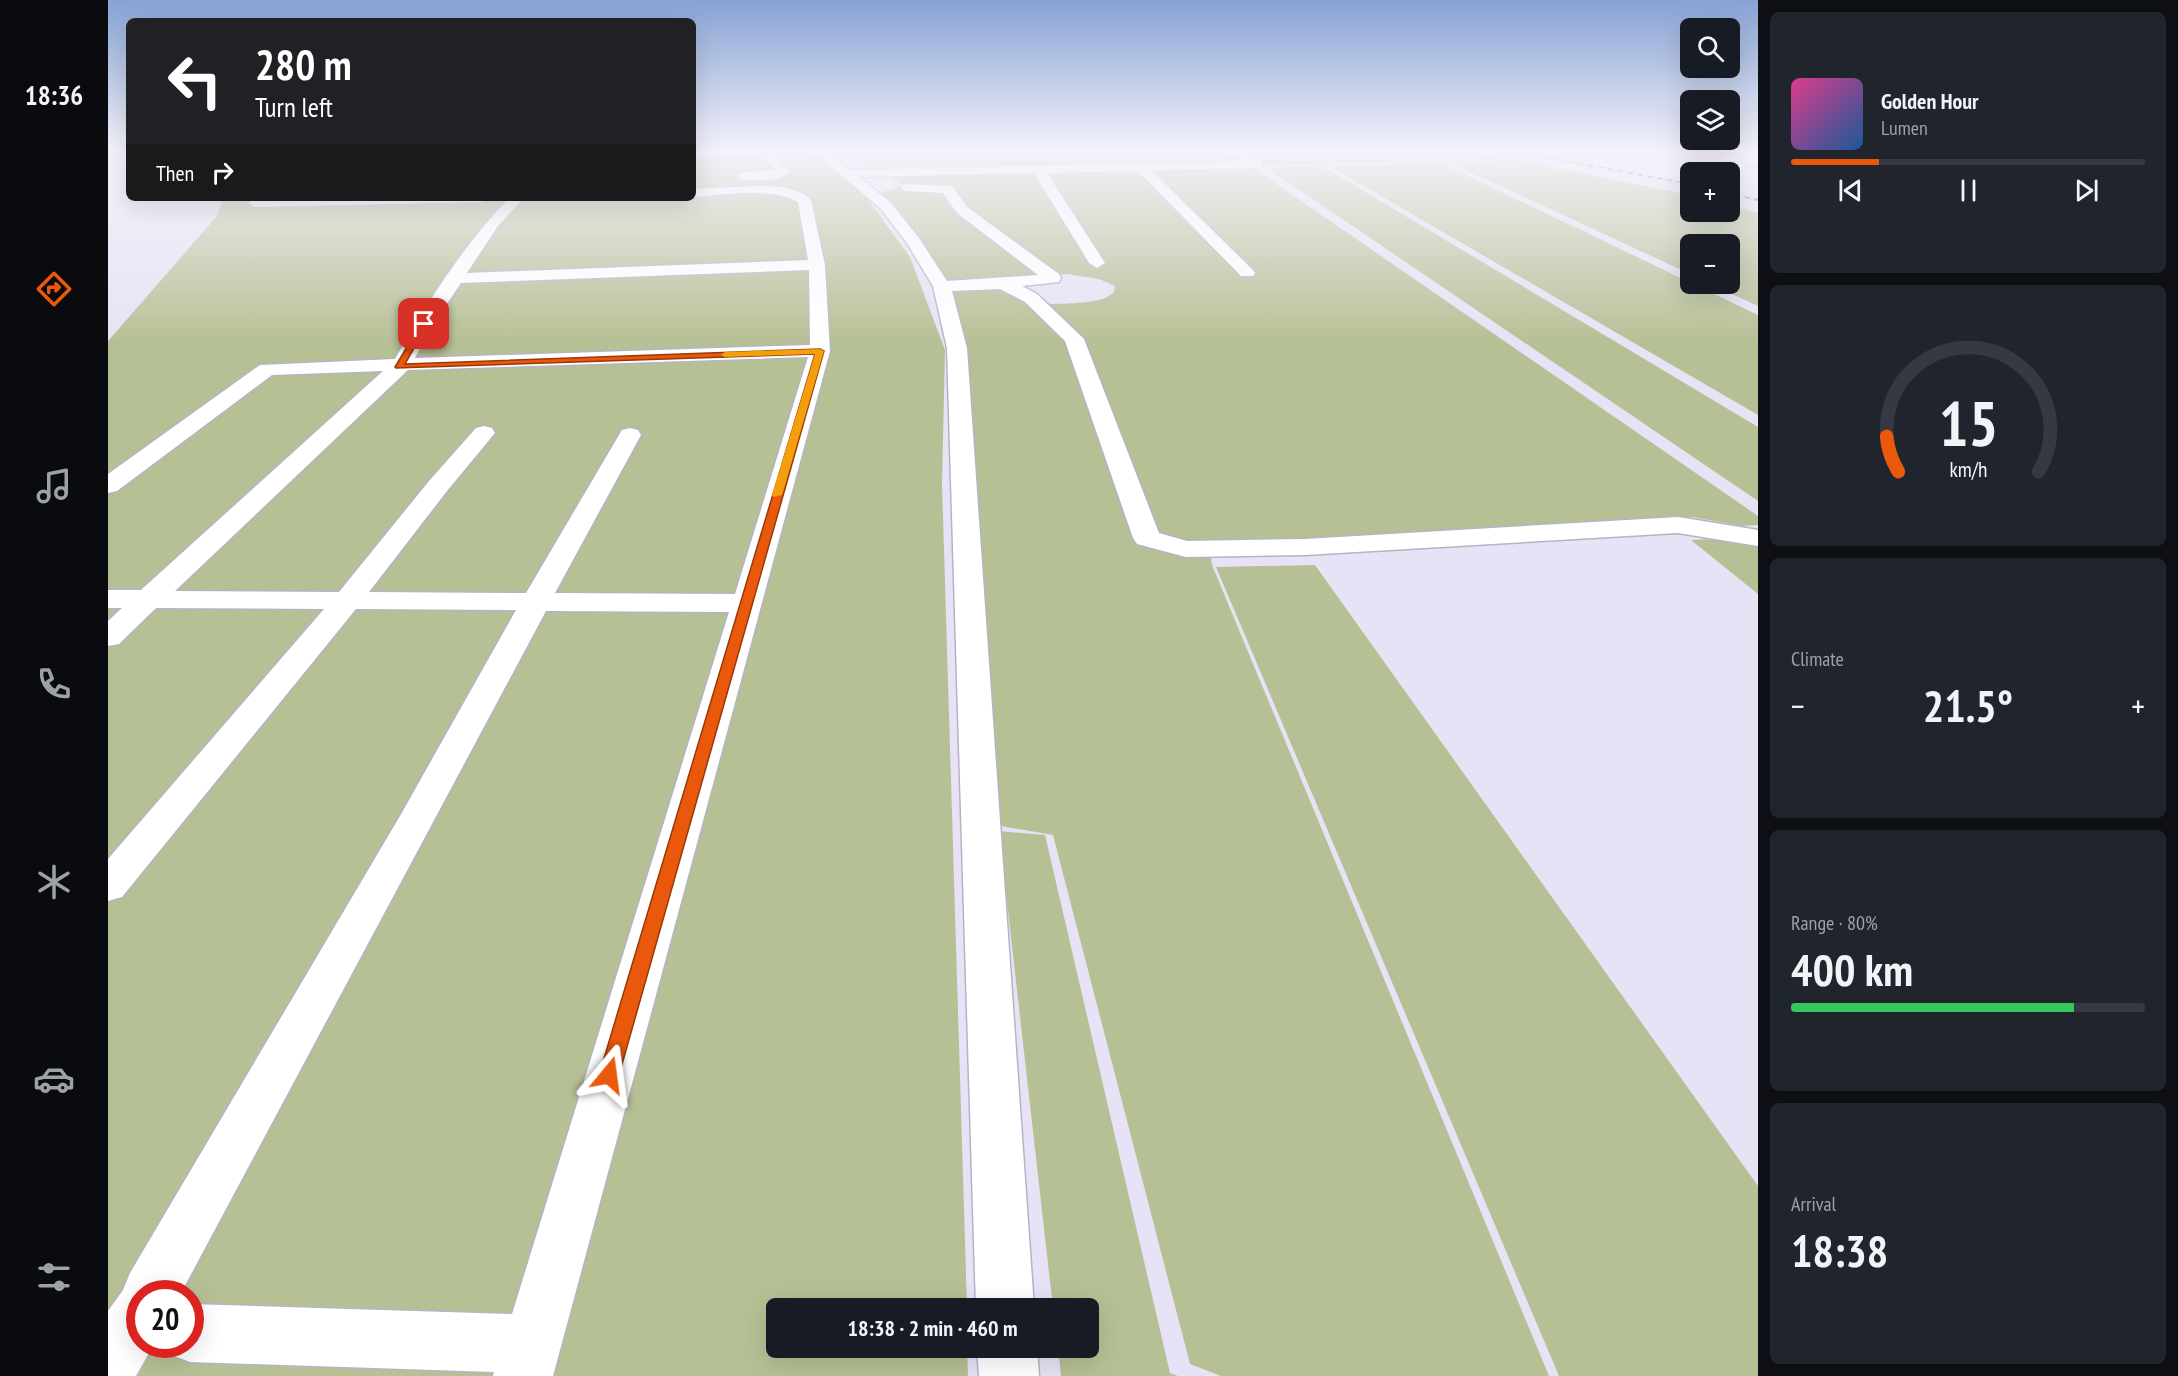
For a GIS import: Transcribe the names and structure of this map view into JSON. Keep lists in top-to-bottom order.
{
  "page": {
    "tabs": "18:36",
    "map_buttons": ["+", "−"],
    "turn": ["280 m", "Turn left"],
    "song": ["Golden Hour", "Lumen"],
    "then": "Then",
    "tile": [
      "Climate",
      ["Range · 80%", "400 km"],
      ["Arrival", "18:38"]
    ],
    "heat": ["−", "21.5°", "+"],
    "limit": "20",
    "trip": "18:38 · 2 min · 460 m",
    "gauge": ["15", "km/h"]
  }
}
